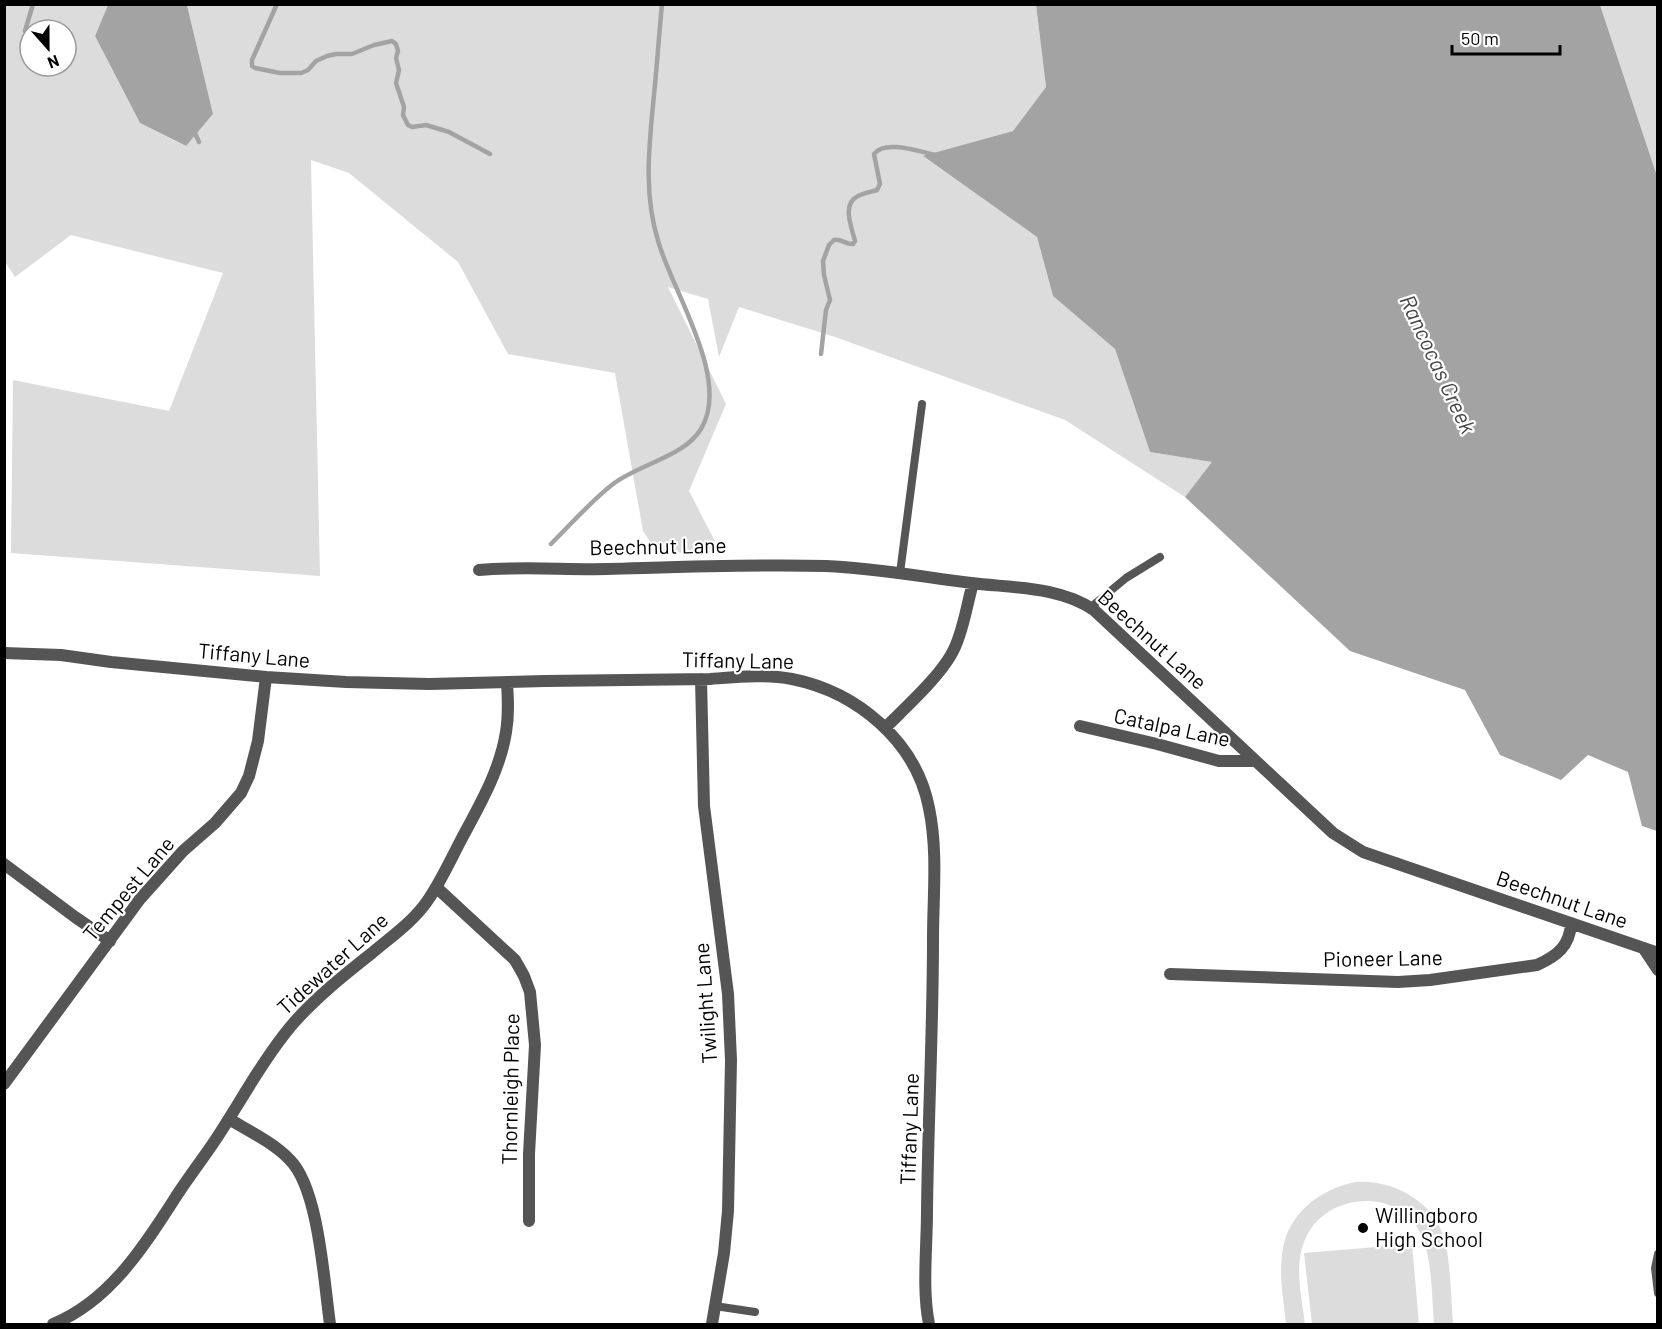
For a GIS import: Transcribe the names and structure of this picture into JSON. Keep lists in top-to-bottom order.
{
  "streets": {
    "street": [
      "Beechnut Lane",
      "Tiffany Lane",
      "Catalpa Lane",
      "Tempest Lane",
      "Pioneer Lane",
      "Tidewater Lane",
      "Twilight Lane",
      "Thornleigh Place"
    ]
  },
  "crossings": [
    ["Beechnut Lane", "Catalpa Lane"],
    ["Beechnut Lane", "Pioneer Lane"],
    ["Tiffany Lane", "Tempest Lane"],
    ["Tiffany Lane", "Tidewater Lane"],
    ["Tiffany Lane", "Twilight Lane"],
    ["Tidewater Lane", "Thornleigh Place"]
  ],
  "water": ["Rancocas Creek"],
  "places": ["Willingboro High School"],
  "scale_bar": "50 m",
  "north": "bottom"
}
